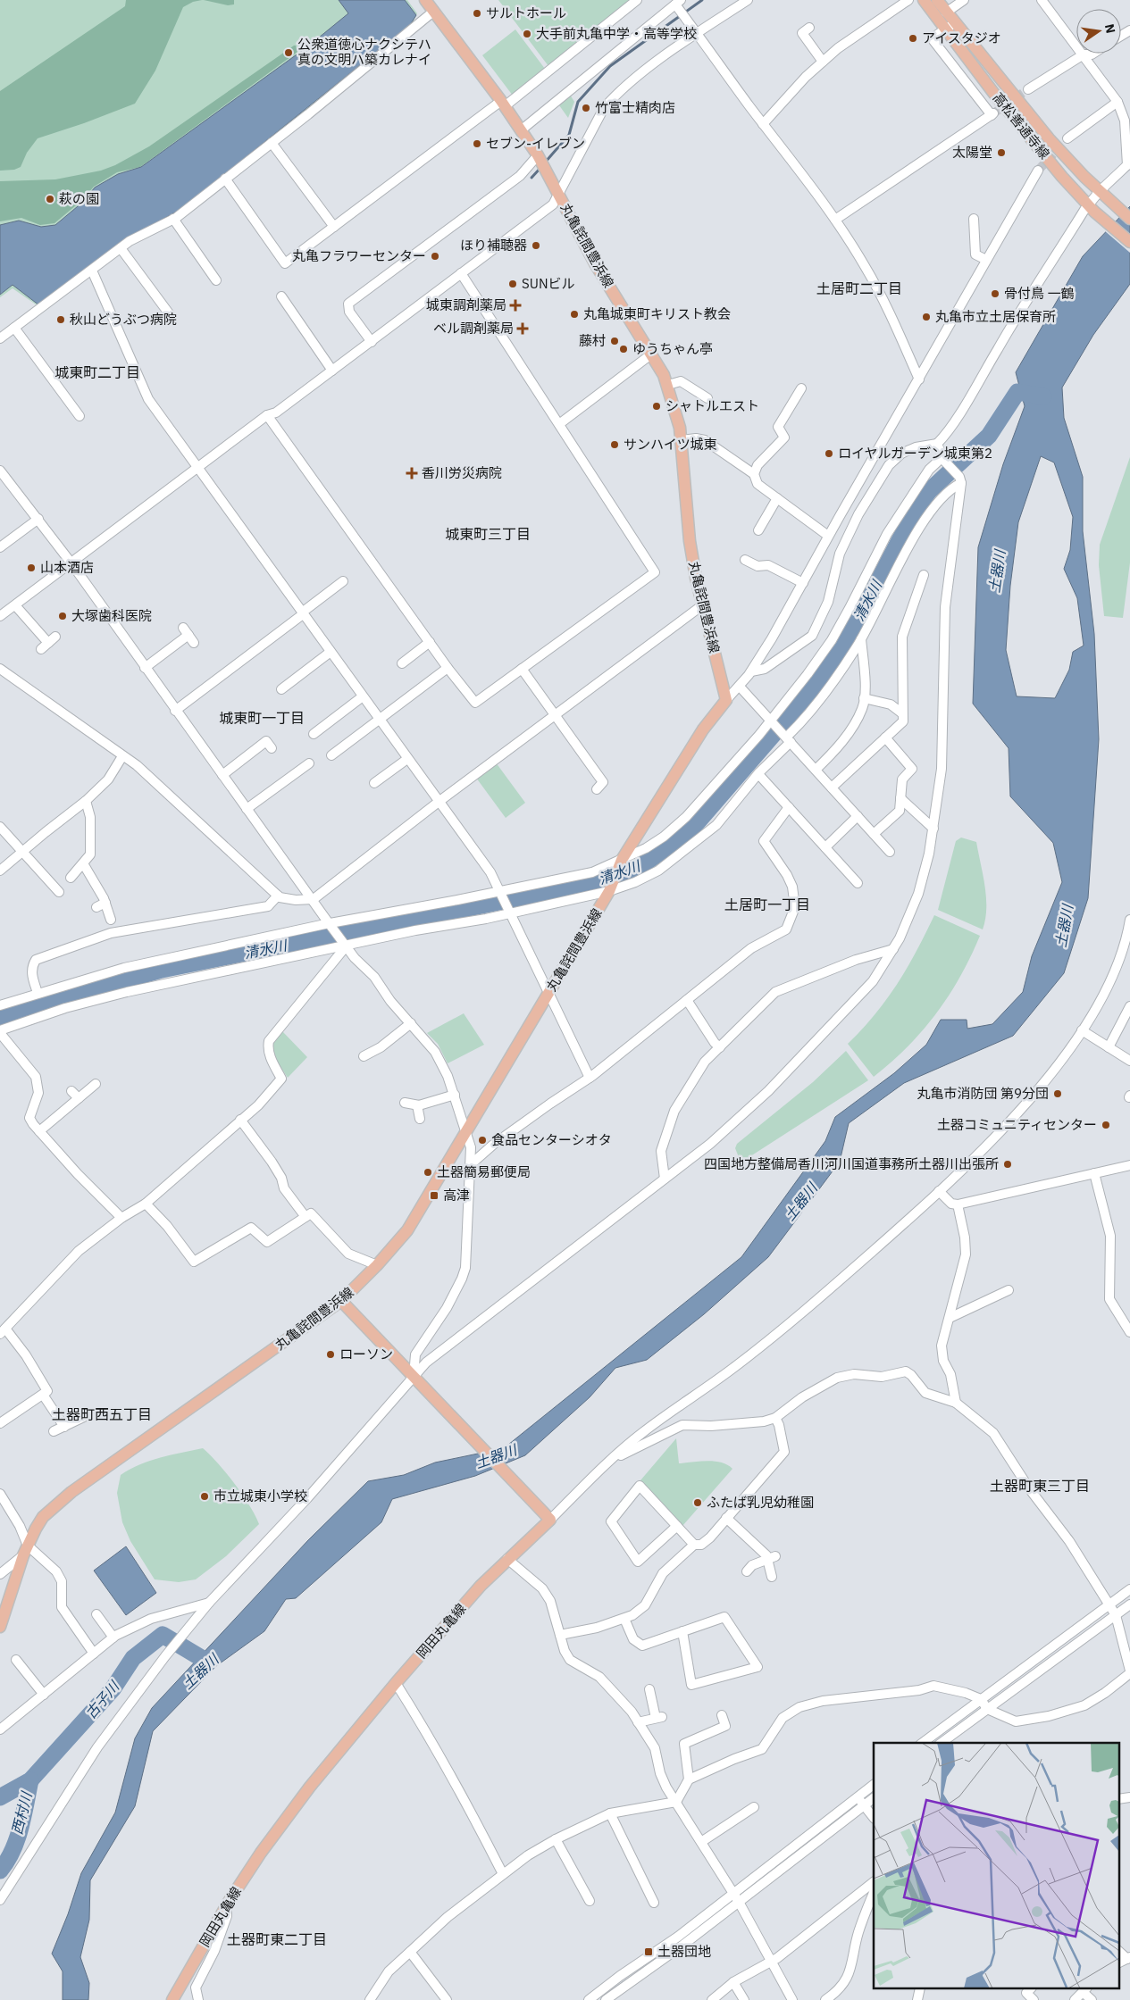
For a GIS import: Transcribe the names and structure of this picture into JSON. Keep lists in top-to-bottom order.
{
  "streets": {
    "main road": ["高松善通寺線", "丸亀詫間豊浜線", "岡田丸亀線"]
  },
  "districts": [
    "土居町二丁目",
    "城東町二丁目",
    "城東町三丁目",
    "城東町一丁目",
    "土居町一丁目",
    "土器町西五丁目",
    "土器町東三丁目",
    "土器町東二丁目"
  ],
  "water": [
    "土器川",
    "清水川",
    "古子川",
    "西村川"
  ],
  "places": {
    "other": [
      "サルトホール",
      "大手前丸亀中学・高等学校",
      "アイスタジオ",
      "公衆道徳心ナクシテハ 真の文明ハ築カレナイ",
      "竹富士精肉店",
      "セブン-イレブン",
      "太陽堂",
      "萩の園",
      "ほり補聴器",
      "丸亀フラワーセンター",
      "SUNビル",
      "骨付鳥 一鶴",
      "丸亀城東町キリスト教会",
      "丸亀市立土居保育所",
      "秋山どうぶつ病院",
      "藤村",
      "ゆうちゃん亭",
      "シャトルエスト",
      "サンハイツ城東",
      "ロイヤルガーデン城東第2",
      "山本酒店",
      "大塚歯科医院",
      "丸亀市消防団 第9分団",
      "土器コミュニティセンター",
      "食品センターシオタ",
      "四国地方整備局香川河川国道事務所土器川出張所",
      "土器簡易郵便局",
      "ローソン",
      "市立城東小学校",
      "ふたば乳児幼稚園"
    ],
    "health": ["城東調剤薬局", "ベル調剤薬局", "香川労災病院"],
    "transit": ["高津", "土器団地"]
  },
  "north": "right"
}
